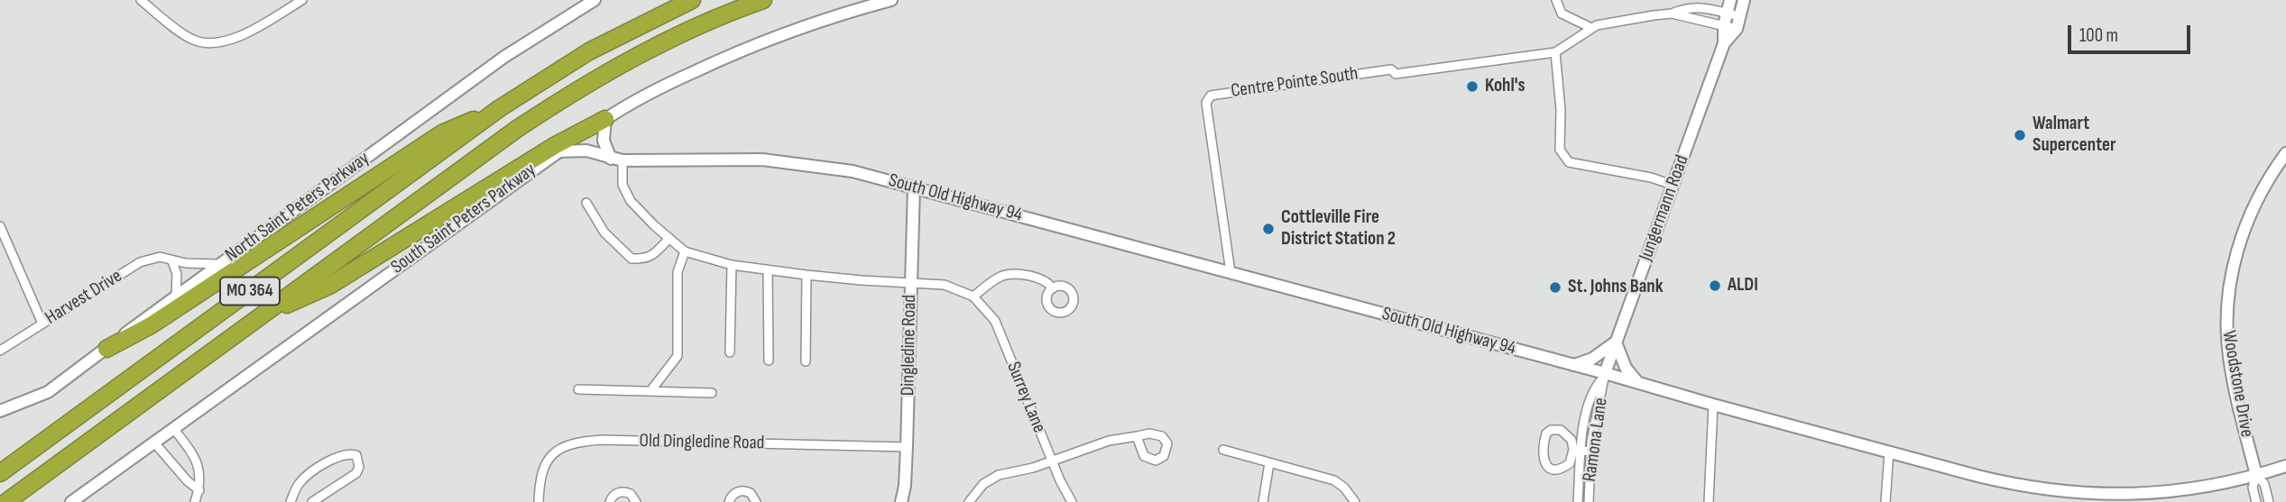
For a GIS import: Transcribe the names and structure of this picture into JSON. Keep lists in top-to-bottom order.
{
  "streets": {
    "highway": ["MO 364"],
    "main road": [
      "South Old Highway 94",
      "North Saint Peters Parkway",
      "Jungermann Road",
      "South Saint Peters Parkway",
      "Dingledine Road",
      "Woodstone Drive"
    ],
    "street": [
      "Centre Pointe South",
      "Harvest Drive",
      "Surrey Lane",
      "Ramona Lane",
      "Old Dingledine Road"
    ]
  },
  "crossings": [
    ["Centre Pointe South", "South Old Highway 94"],
    ["Centre Pointe South", "Jungermann Road"],
    ["South Old Highway 94", "Jungermann Road"],
    ["South Old Highway 94", "South Saint Peters Parkway"],
    ["South Old Highway 94", "Dingledine Road"],
    ["South Old Highway 94", "Woodstone Drive"],
    ["South Old Highway 94", "Ramona Lane"],
    ["North Saint Peters Parkway", "Harvest Drive"],
    ["Jungermann Road", "Ramona Lane"],
    ["Dingledine Road", "Old Dingledine Road"]
  ],
  "places": [
    "Kohl's",
    "Walmart Supercenter",
    "Cottleville Fire District Station 2",
    "ALDI",
    "St. Johns Bank"
  ],
  "scale_bar": "100 m"
}
